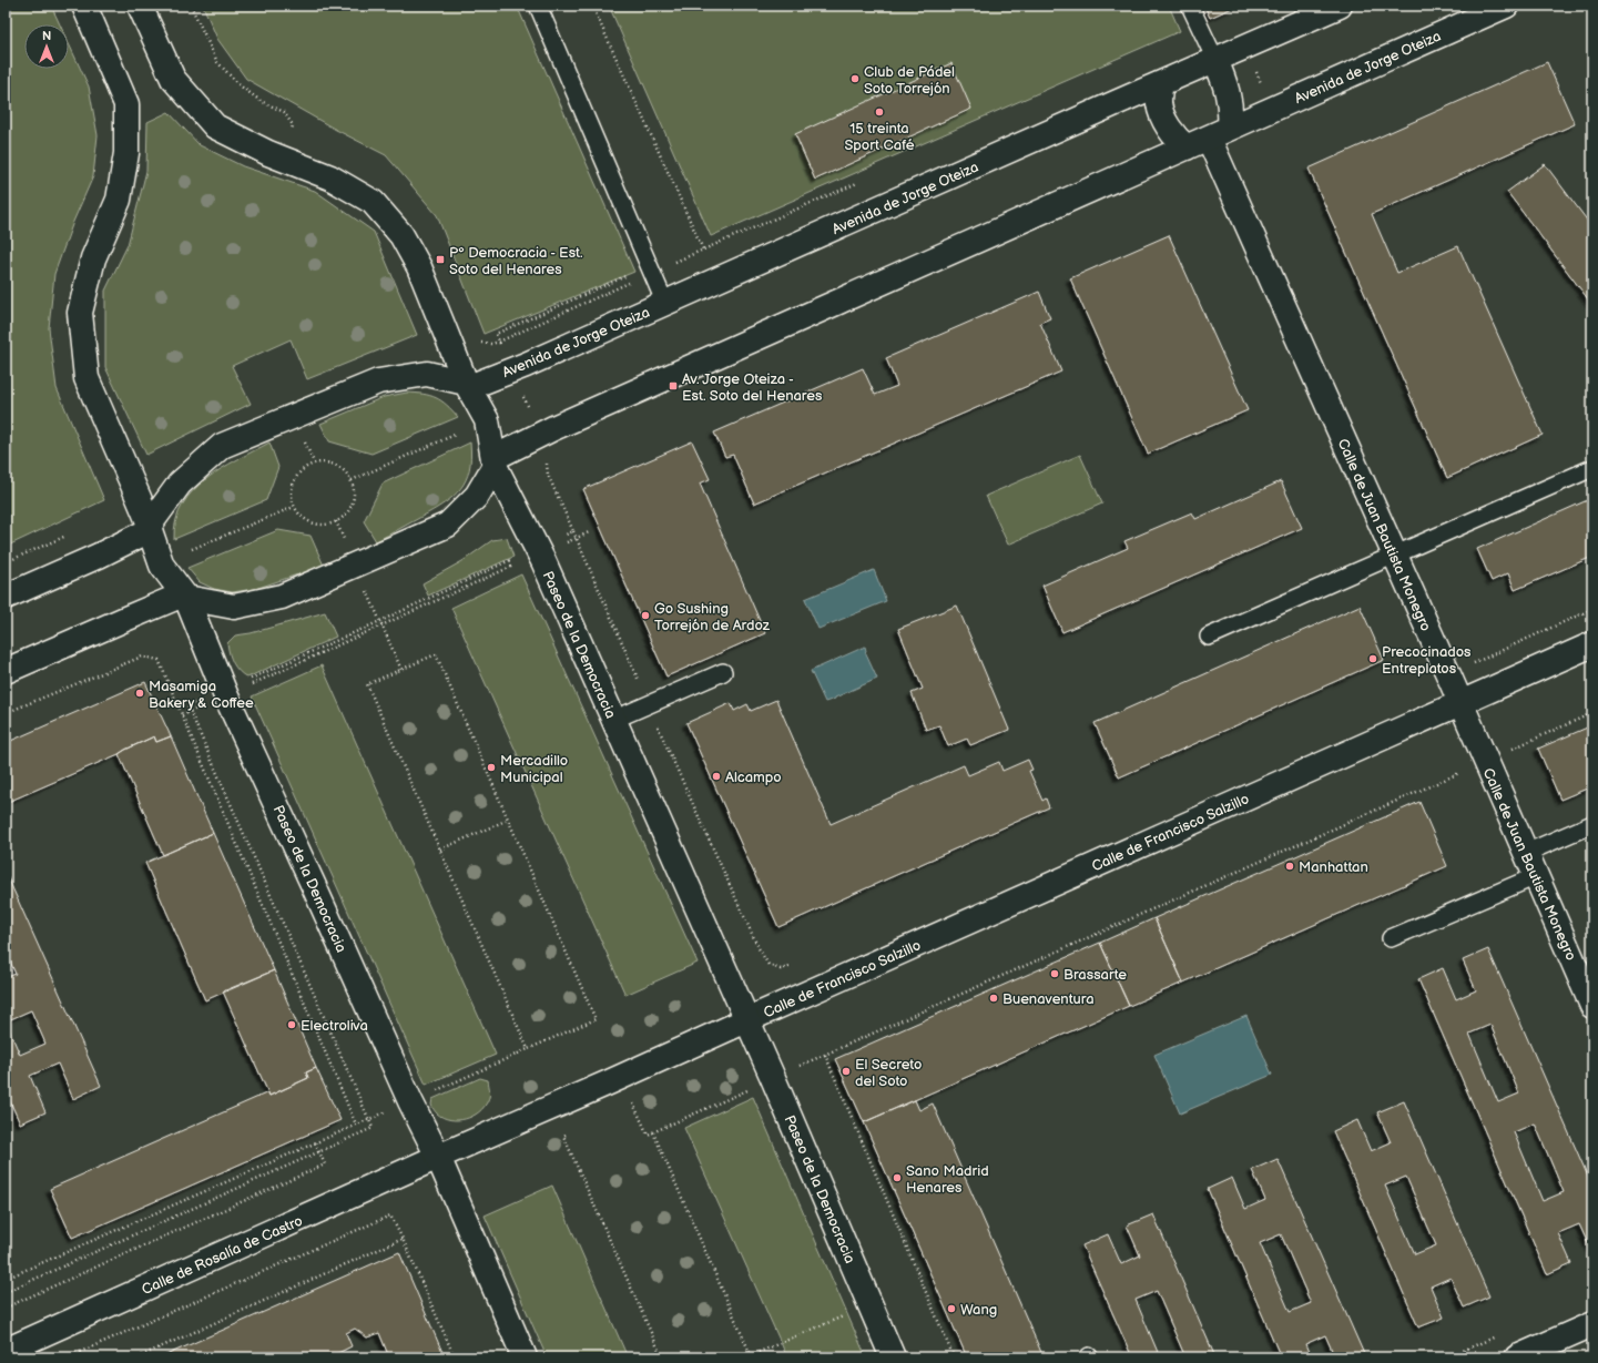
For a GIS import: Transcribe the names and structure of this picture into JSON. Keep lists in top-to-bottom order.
{
  "streets": {
    "street": [
      "Avenida de Jorge Oteiza",
      "Calle de Juan Bautista Monegro",
      "Paseo de la Democracia",
      "Calle de Francisco Salzillo",
      "Calle de Rosalía de Castro"
    ]
  },
  "crossings": [
    ["Avenida de Jorge Oteiza", "Calle de Juan Bautista Monegro"],
    ["Avenida de Jorge Oteiza", "Paseo de la Democracia"],
    ["Calle de Juan Bautista Monegro", "Calle de Francisco Salzillo"],
    ["Paseo de la Democracia", "Calle de Francisco Salzillo"],
    ["Paseo de la Democracia", "Calle de Rosalía de Castro"]
  ],
  "places": {
    "other": [
      "Club de Pádel Soto Torrejón",
      "15 treinta Sport Café",
      "Go Sushing Torrejón de Ardoz",
      "Precocinados Entreplatos",
      "Masamiga Bakery & Coffee",
      "Mercadillo Municipal",
      "Alcampo",
      "Manhattan",
      "Brassarte",
      "Buenaventura",
      "Electroliva",
      "El Secreto del Soto",
      "Sano Madrid Henares",
      "Wang"
    ],
    "transit": ["Pº Democracia - Est. Soto del Henares", "Av. Jorge Oteiza - Est. Soto del Henares"]
  },
  "north": "top"
}
